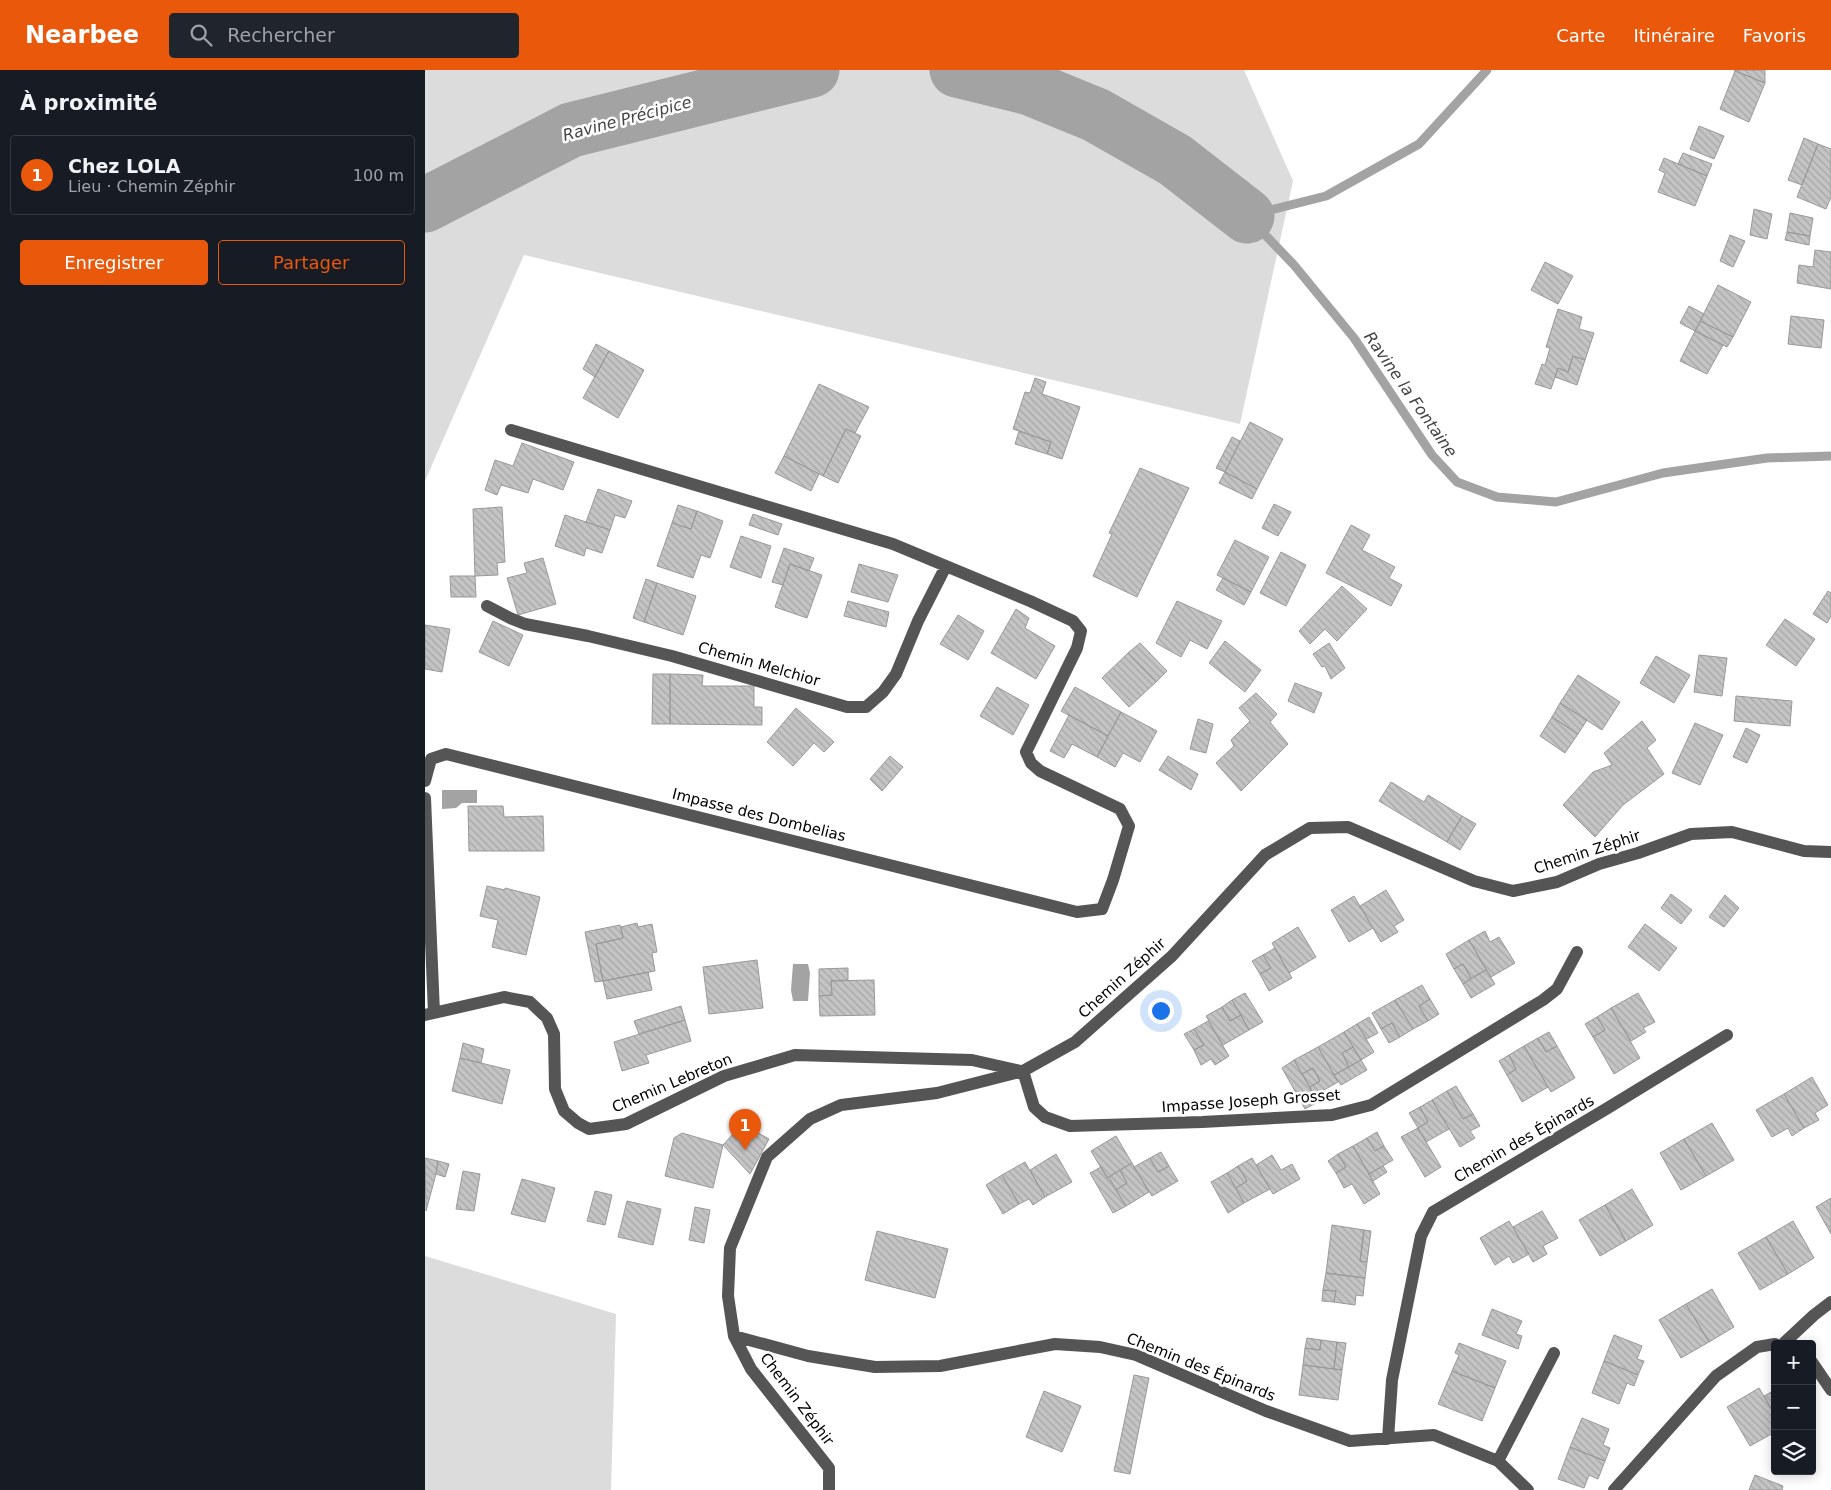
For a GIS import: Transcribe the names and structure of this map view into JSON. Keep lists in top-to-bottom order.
{
  "streets": {
    "street": [
      "Chemin Melchior",
      "Impasse des Dombelias",
      "Chemin Zéphir",
      "Chemin Lebreton",
      "Impasse Joseph Grosset",
      "Chemin des Épinards"
    ]
  },
  "crossings": [
    ["Chemin Melchior", "Impasse des Dombelias"],
    ["Chemin Zéphir", "Chemin Lebreton"],
    ["Chemin Zéphir", "Impasse Joseph Grosset"],
    ["Chemin Zéphir", "Chemin des Épinards"],
    ["Chemin Lebreton", "Impasse Joseph Grosset"]
  ],
  "water": ["Ravine Précipice", "Ravine la Fontaine"],
  "page": {
    "header": "Nearbee",
    "search": "Rechercher",
    "nav": ["Carte", "Itinéraire", "Favoris"],
    "heading": "À proximité",
    "list": [
      {
        "mark": "1",
        "name": "Chez LOLA",
        "note": "Lieu · Chemin Zéphir",
        "value": "100 m"
      }
    ],
    "buttons": ["Enregistrer", "Partager"],
    "pins": "1",
    "map_buttons": ["+", "−"]
  }
}
